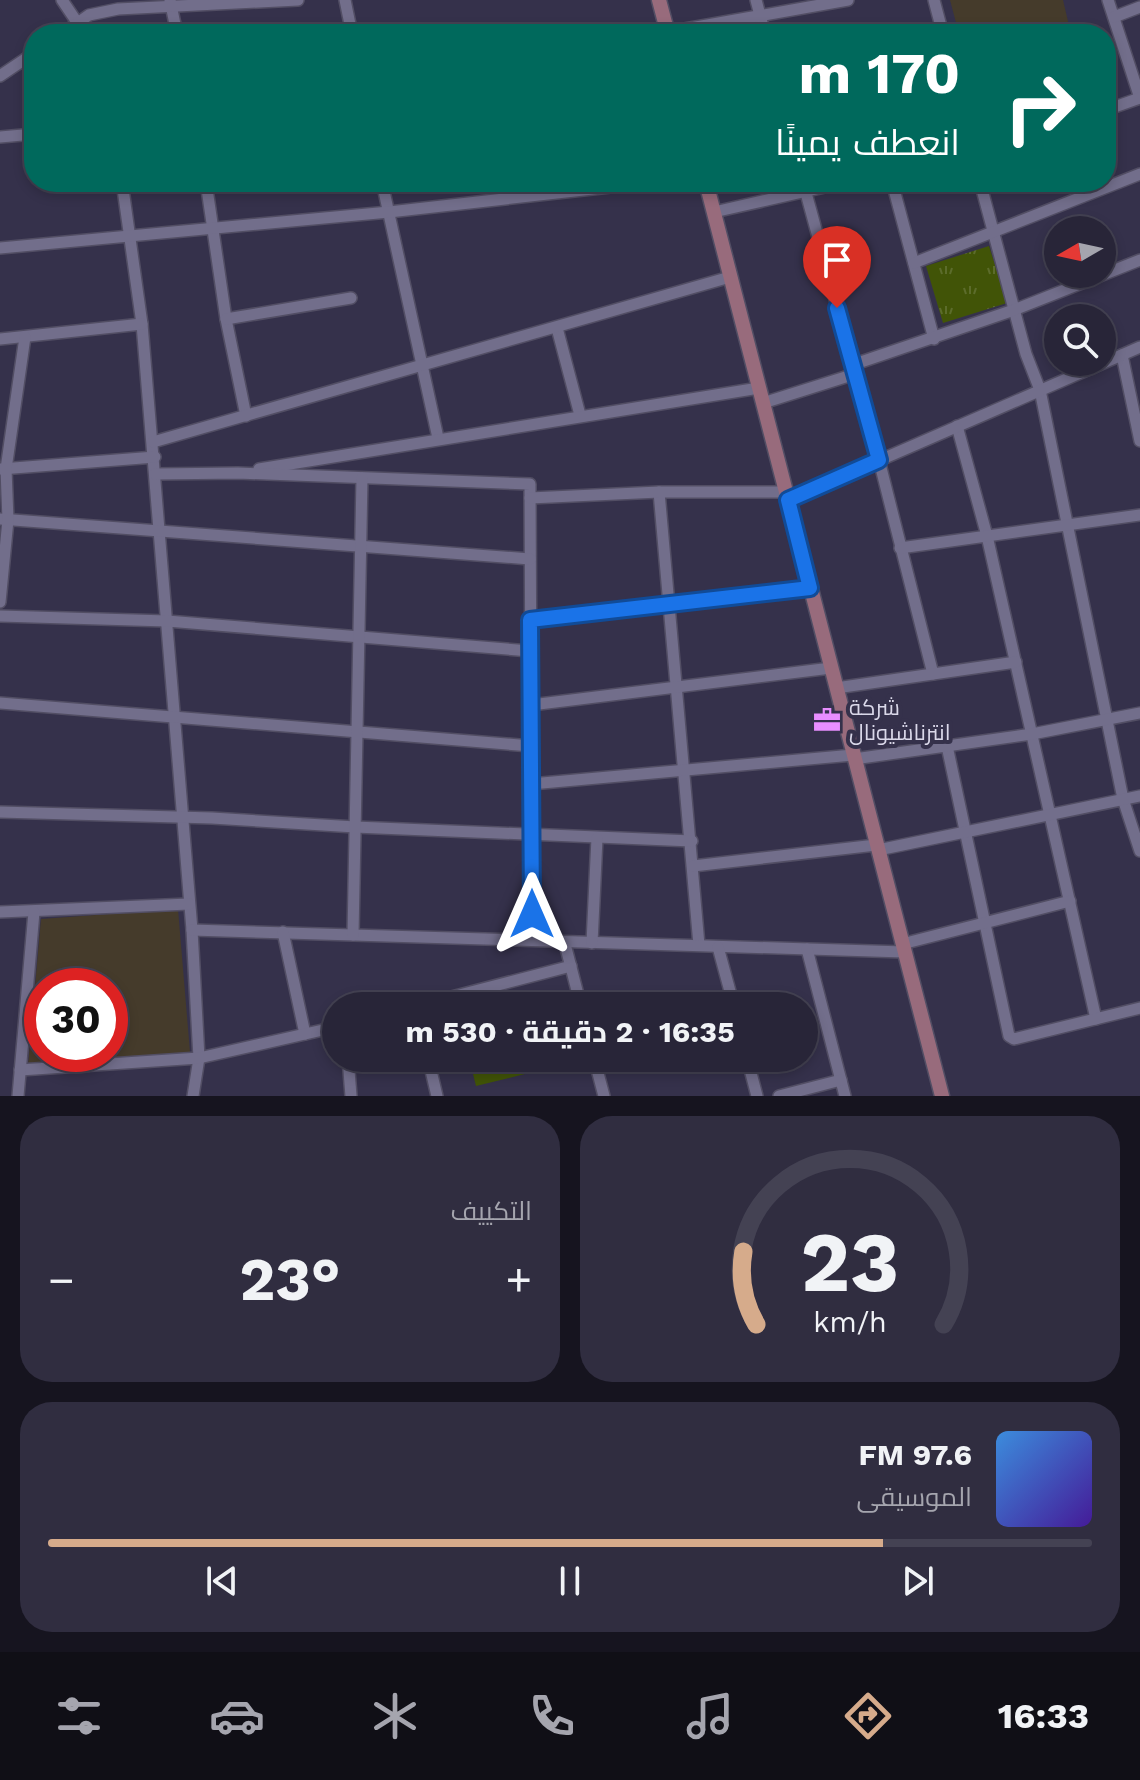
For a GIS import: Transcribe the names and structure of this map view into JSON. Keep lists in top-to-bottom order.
{
  "places": {
    "office": ["شركة انترناشيونال"]
  },
  "north": "left",
  "page": {
    "turn": ["170 m", "انعطف يمينًا"],
    "limit": "30",
    "trip": "16:35 · 2 دقيقة · 530 m",
    "tile": "التكييف",
    "heat": ["−", "23°", "+"],
    "song": ["97.6 FM", "الموسيقى"],
    "tabs": "16:33",
    "gauge": ["23", "km/h"]
  }
}
